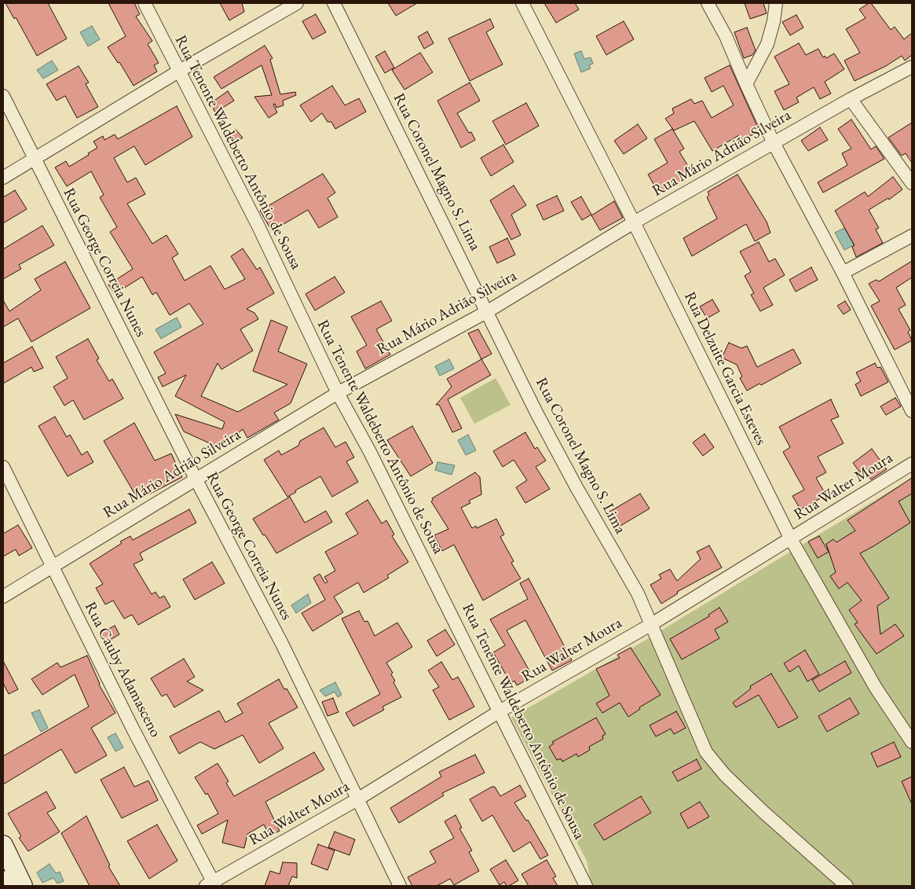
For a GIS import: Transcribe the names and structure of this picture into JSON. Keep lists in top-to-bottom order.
{
  "streets": {
    "street": [
      "Rua Tenente Waldeberto Antônio de Sousa",
      "Rua Mário Adrião Silveira",
      "Rua Coronel Magno S. Lima",
      "Rua George Correia Nunes",
      "Rua Delzuite Garcia Esteves",
      "Rua Walter Moura",
      "Rua Cauby Adamasceno"
    ]
  },
  "crossings": [
    ["Rua Tenente Waldeberto Antônio de Sousa", "Rua Mário Adrião Silveira"],
    ["Rua Tenente Waldeberto Antônio de Sousa", "Rua Walter Moura"],
    ["Rua Mário Adrião Silveira", "Rua Coronel Magno S. Lima"],
    ["Rua Mário Adrião Silveira", "Rua George Correia Nunes"],
    ["Rua Mário Adrião Silveira", "Rua Delzuite Garcia Esteves"],
    ["Rua Mário Adrião Silveira", "Rua Cauby Adamasceno"],
    ["Rua Coronel Magno S. Lima", "Rua Walter Moura"],
    ["Rua George Correia Nunes", "Rua Walter Moura"],
    ["Rua Delzuite Garcia Esteves", "Rua Walter Moura"],
    ["Rua Walter Moura", "Rua Cauby Adamasceno"]
  ]
}
